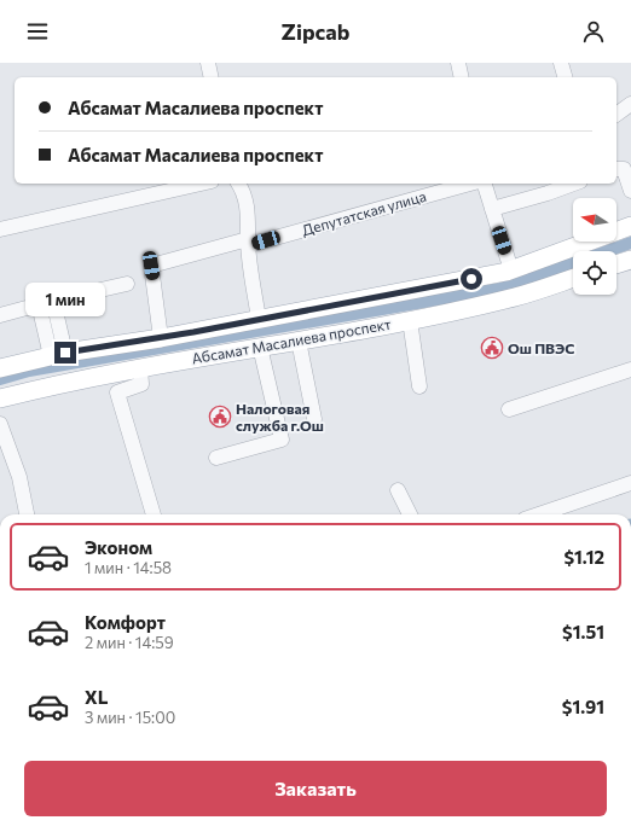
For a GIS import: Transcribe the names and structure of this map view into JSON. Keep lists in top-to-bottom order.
{
  "streets": {
    "main road": ["Абсамат Масалиева проспект"],
    "street": ["Депутатская улица"]
  },
  "crossings": [
    ["Депутатская улица", "Абсамат Масалиева проспект"]
  ],
  "places": {
    "public building": ["Ош ПВЭС", "Налоговая служба г.Ош"]
  },
  "north": "left",
  "page": {
    "header": "Zipcab",
    "banner": ["Абсамат Масалиева проспект", "Абсамат Масалиева проспект"],
    "bubble": "1 мин",
    "list": [
      {
        "name": "Эконом",
        "note": "1 мин · 14:58",
        "value": "$1.12"
      },
      {
        "name": "Комфорт",
        "note": "2 мин · 14:59",
        "value": "$1.51"
      },
      {
        "name": "XL",
        "note": "3 мин · 15:00",
        "value": "$1.91"
      }
    ],
    "buttons": "Заказать"
  }
}
